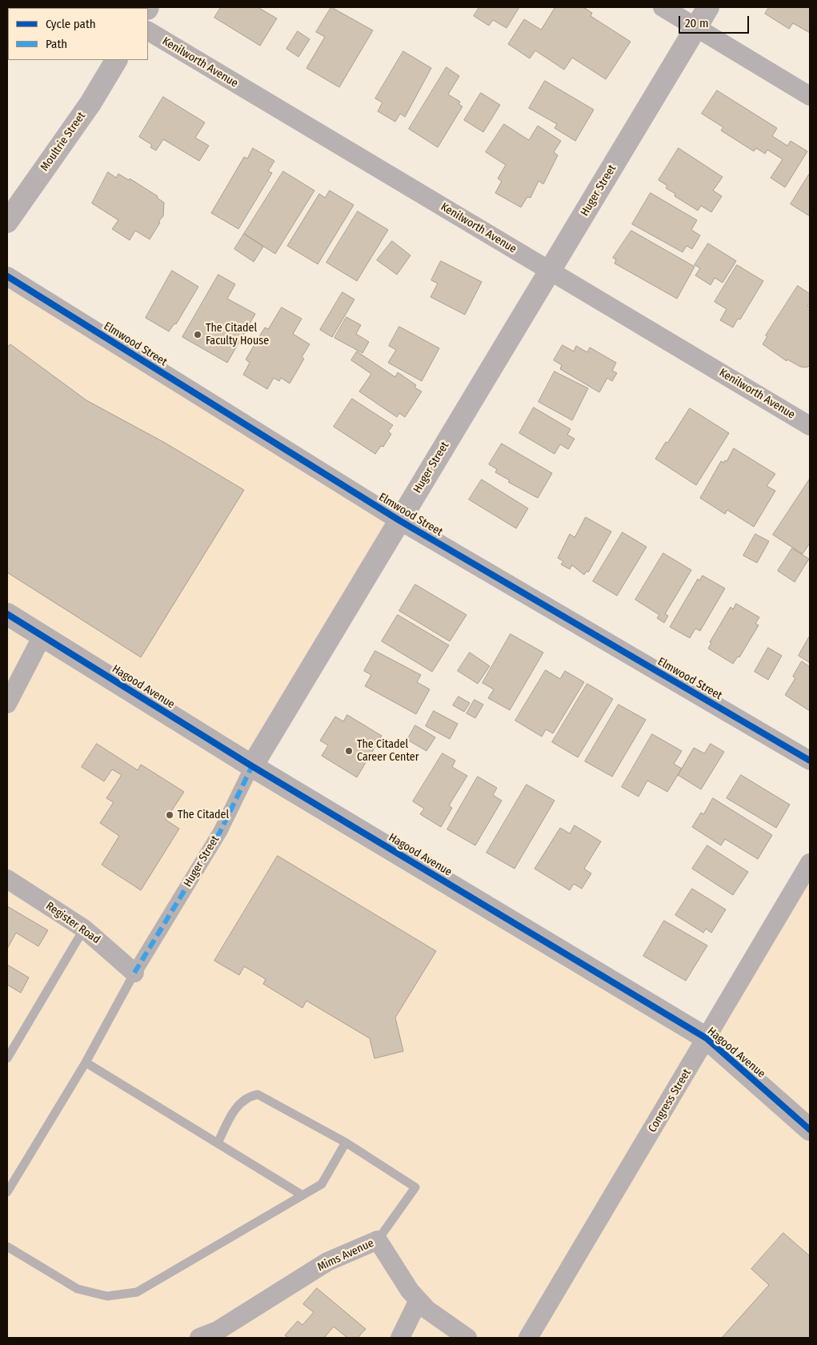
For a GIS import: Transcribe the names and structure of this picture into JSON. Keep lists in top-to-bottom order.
{
  "streets": {
    "street": [
      "Kenilworth Avenue",
      "Moultrie Street",
      "Huger Street",
      "Elmwood Street",
      "Hagood Avenue",
      "Register Road",
      "Congress Street",
      "Mims Avenue"
    ]
  },
  "crossings": [
    ["Kenilworth Avenue", "Huger Street"],
    ["Huger Street", "Elmwood Street"],
    ["Huger Street", "Hagood Avenue"],
    ["Huger Street", "Register Road"],
    ["Hagood Avenue", "Congress Street"]
  ],
  "places": ["The Citadel Faculty House", "The Citadel Career Center", "The Citadel"],
  "legend": ["Cycle path", "Path"],
  "scale_bar": "20 m"
}
